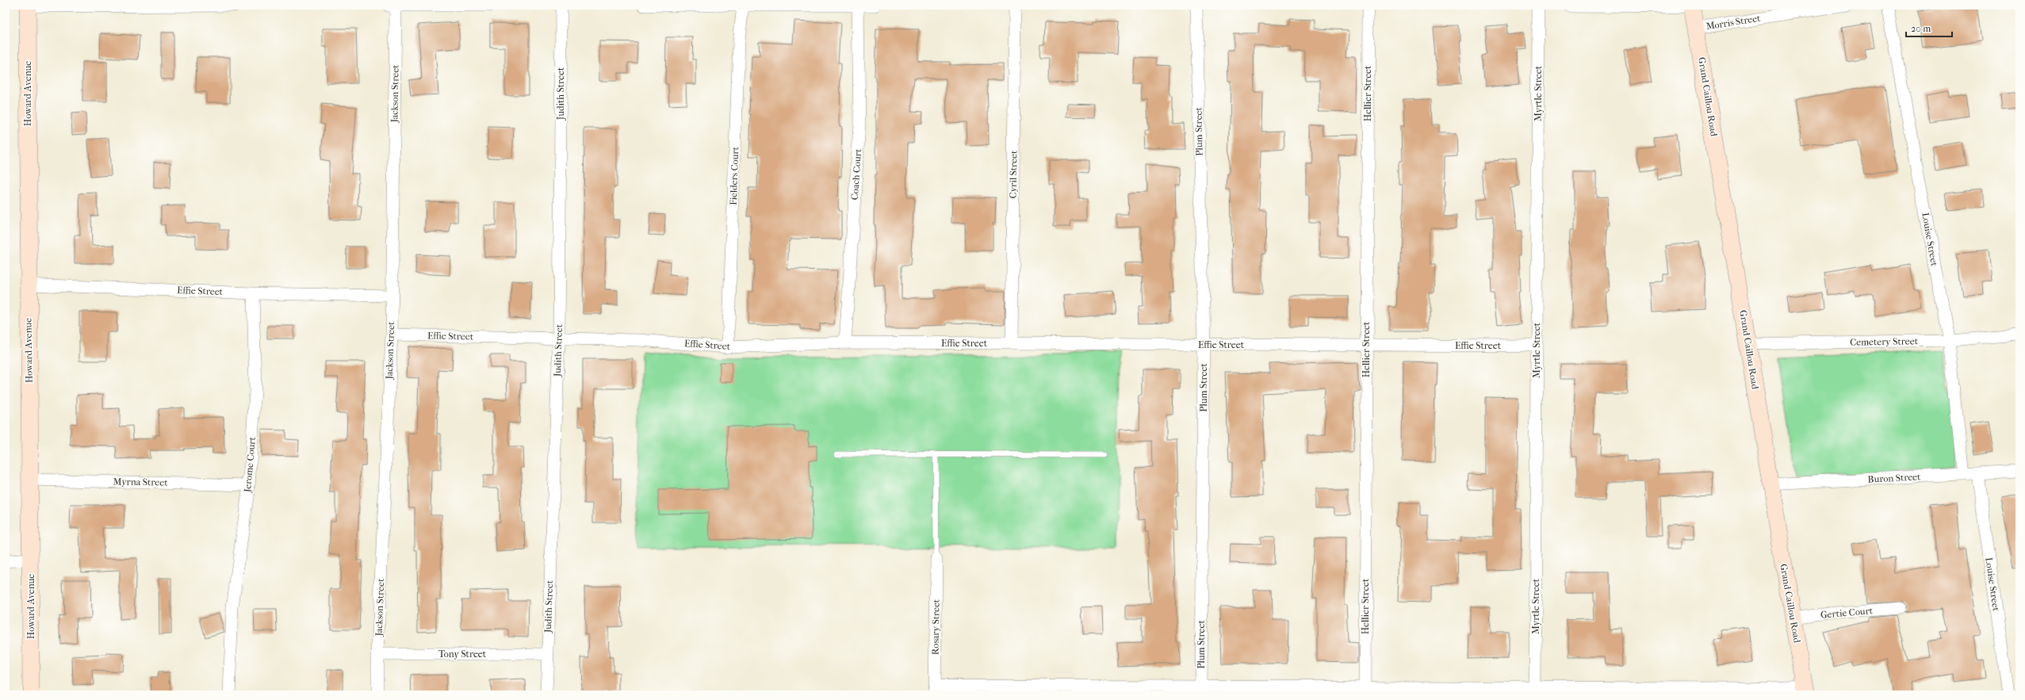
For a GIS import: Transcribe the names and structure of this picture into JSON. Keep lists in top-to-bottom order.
{
  "streets": {
    "main road": ["Howard Avenue", "Grand Caillou Road"],
    "street": [
      "Morris Street",
      "Jackson Street",
      "Judith Street",
      "Hellier Street",
      "Myrtle Street",
      "Plum Street",
      "Coach Court",
      "Cyril Street",
      "Fielders Court",
      "Louise Street",
      "Effie Street",
      "Cemetery Street",
      "Jerome Court",
      "Buron Street",
      "Myrna Street",
      "Gertie Court",
      "Rosary Street",
      "Tony Street"
    ]
  },
  "crossings": [
    ["Morris Street", "Grand Caillou Road"],
    ["Howard Avenue", "Effie Street"],
    ["Howard Avenue", "Myrna Street"],
    ["Jackson Street", "Effie Street"],
    ["Jackson Street", "Tony Street"],
    ["Judith Street", "Effie Street"],
    ["Judith Street", "Tony Street"],
    ["Hellier Street", "Effie Street"],
    ["Myrtle Street", "Effie Street"],
    ["Grand Caillou Road", "Cemetery Street"],
    ["Grand Caillou Road", "Buron Street"],
    ["Grand Caillou Road", "Gertie Court"],
    ["Plum Street", "Effie Street"],
    ["Coach Court", "Effie Street"],
    ["Cyril Street", "Effie Street"],
    ["Fielders Court", "Effie Street"],
    ["Louise Street", "Cemetery Street"],
    ["Louise Street", "Buron Street"],
    ["Effie Street", "Jerome Court"],
    ["Jerome Court", "Myrna Street"]
  ],
  "scale_bar": "20 m"
}
